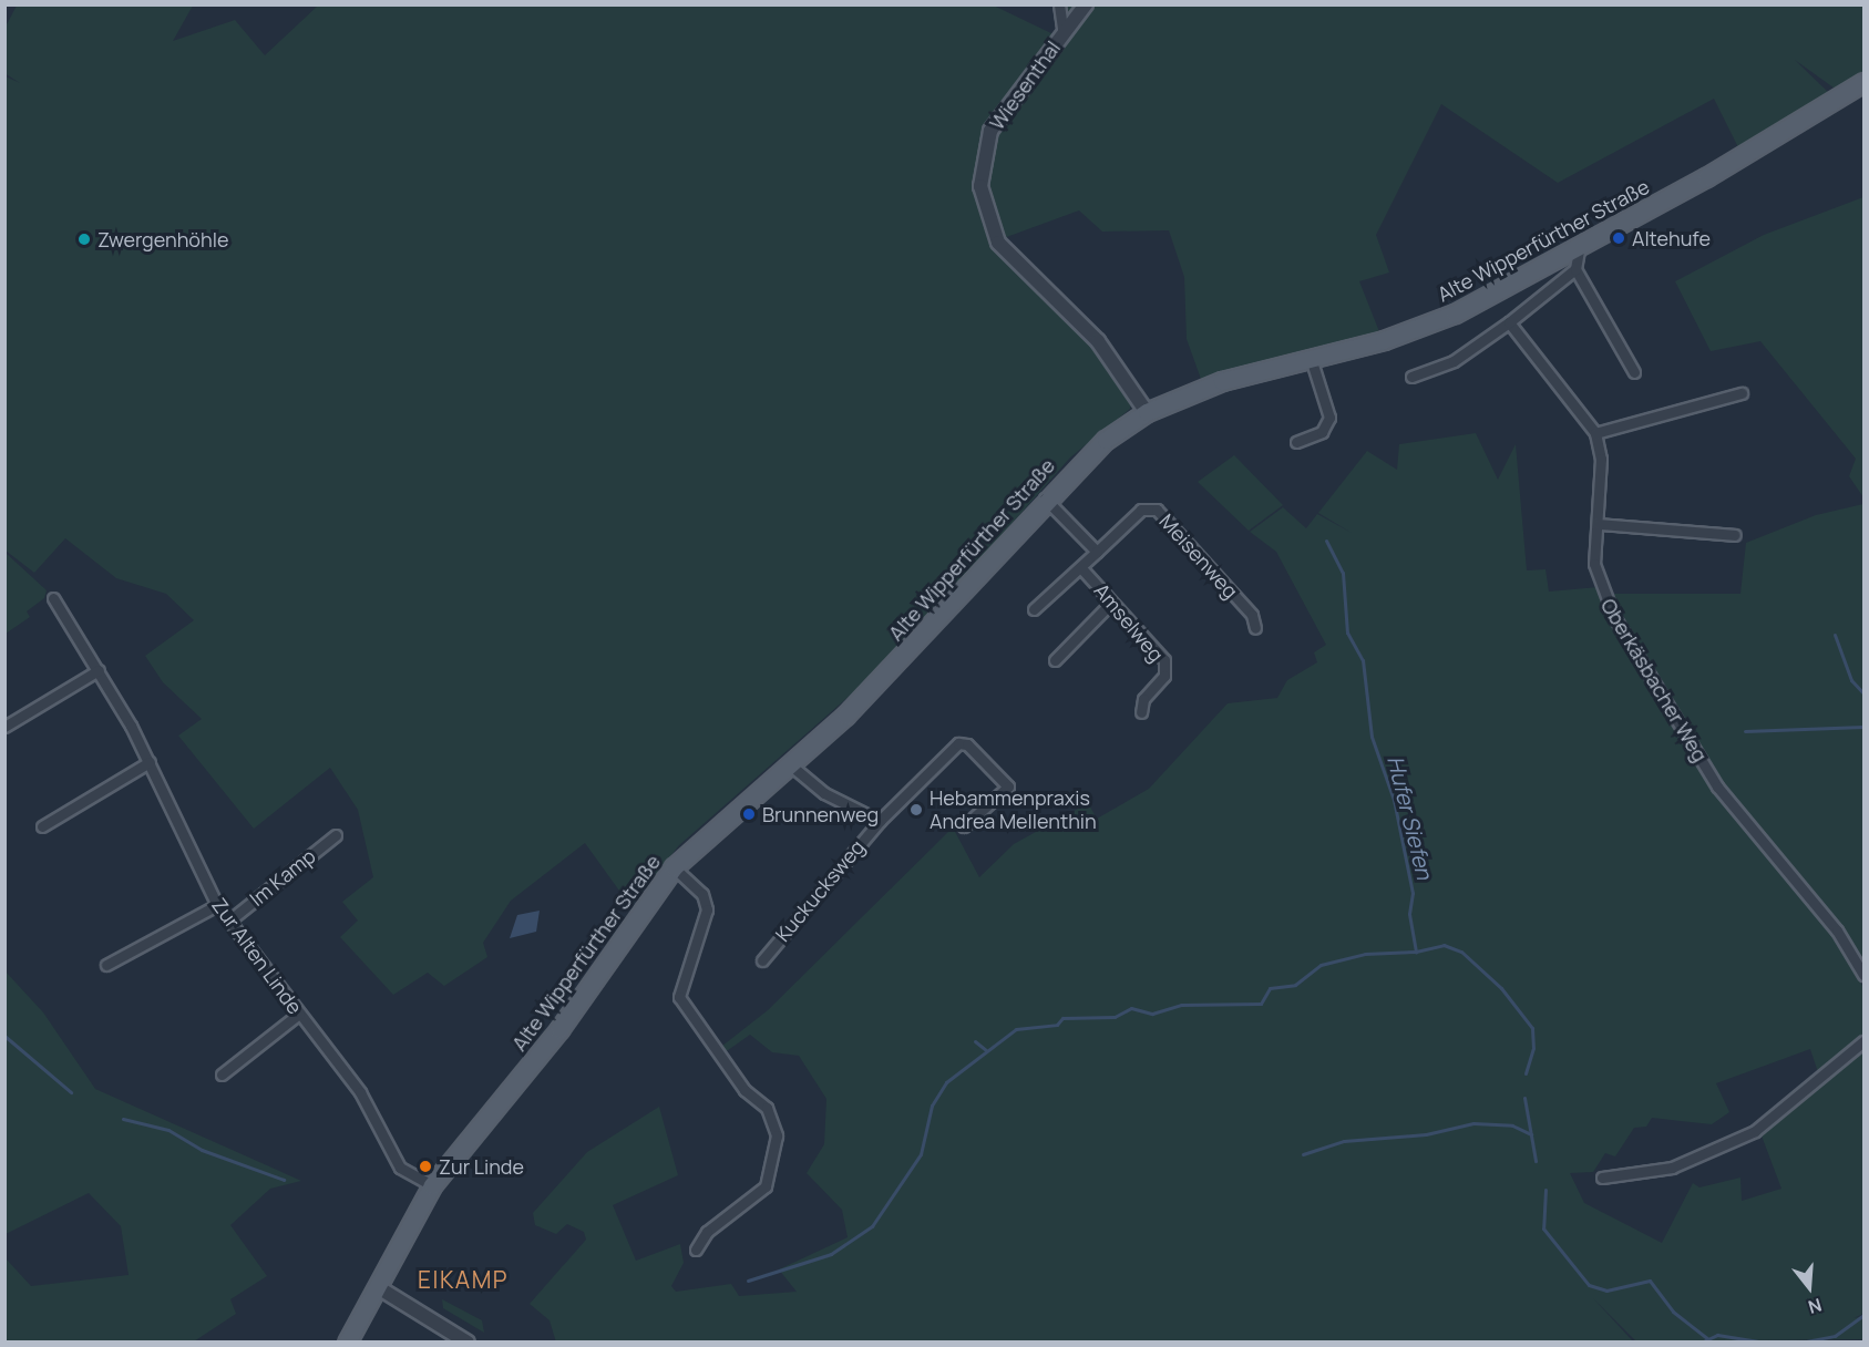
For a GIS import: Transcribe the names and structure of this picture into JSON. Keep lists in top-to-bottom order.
{
  "streets": {
    "main road": ["Alte Wipperfürther Straße"],
    "street": [
      "Wiesenthal",
      "Meisenweg",
      "Amselweg",
      "Oberkäsbacher Weg",
      "Im Kamp",
      "Kuckucksweg",
      "Zur Alten Linde"
    ]
  },
  "crossings": [
    ["Wiesenthal", "Alte Wipperfürther Straße"],
    ["Alte Wipperfürther Straße", "Zur Alten Linde"],
    ["Meisenweg", "Amselweg"],
    ["Im Kamp", "Zur Alten Linde"]
  ],
  "districts": ["EIKAMP"],
  "water": ["Hufer Siefen"],
  "places": [
    "Altehufe",
    "Zwergenhöhle",
    "Hebammenpraxis Andrea Mellenthin",
    "Brunnenweg",
    "Zur Linde"
  ],
  "north": "bottom"
}
